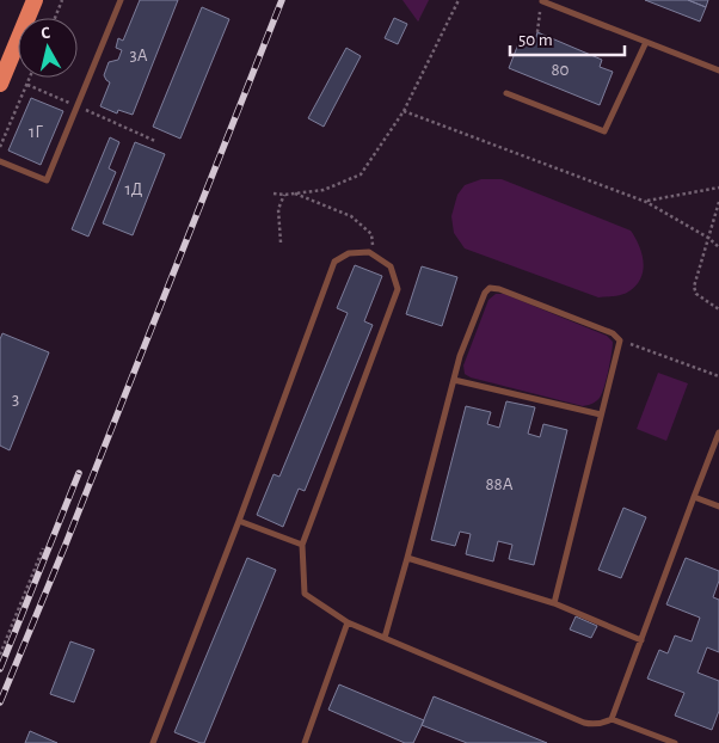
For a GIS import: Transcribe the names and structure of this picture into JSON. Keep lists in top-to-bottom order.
{
  "house_numbers": [
    "3А",
    "80",
    "1Г",
    "1Д",
    "3",
    "88А"
  ],
  "scale_bar": "50 m",
  "north": "top"
}
